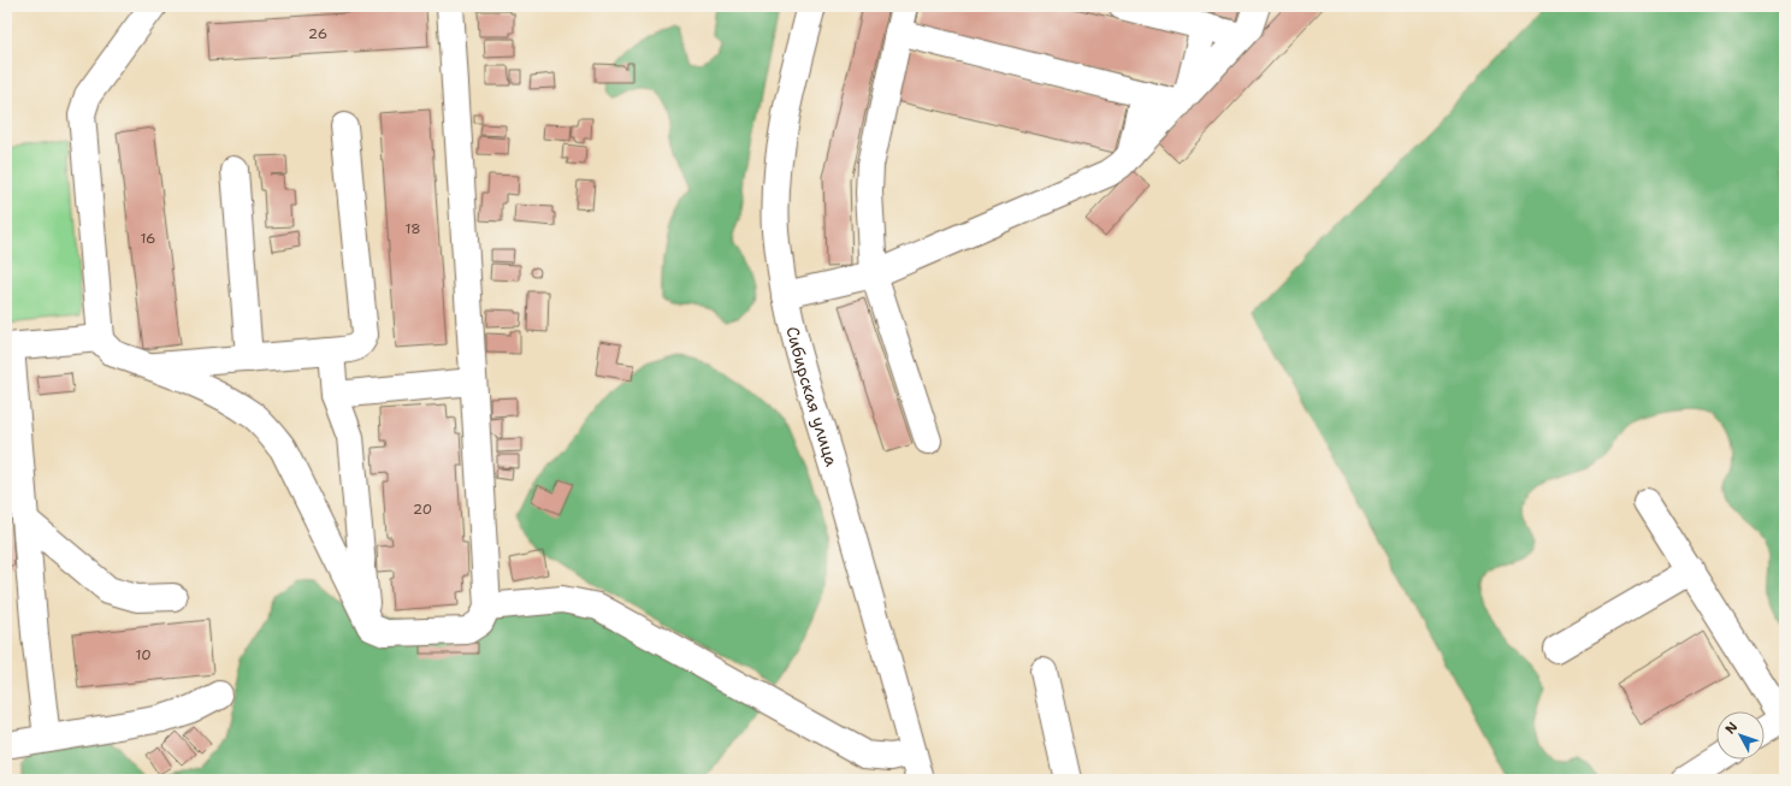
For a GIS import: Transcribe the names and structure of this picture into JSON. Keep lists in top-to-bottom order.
{
  "streets": {
    "street": ["Сибирская улица"]
  },
  "house_numbers": [
    "26",
    "18",
    "16",
    "20",
    "10"
  ],
  "north": "top left"
}
